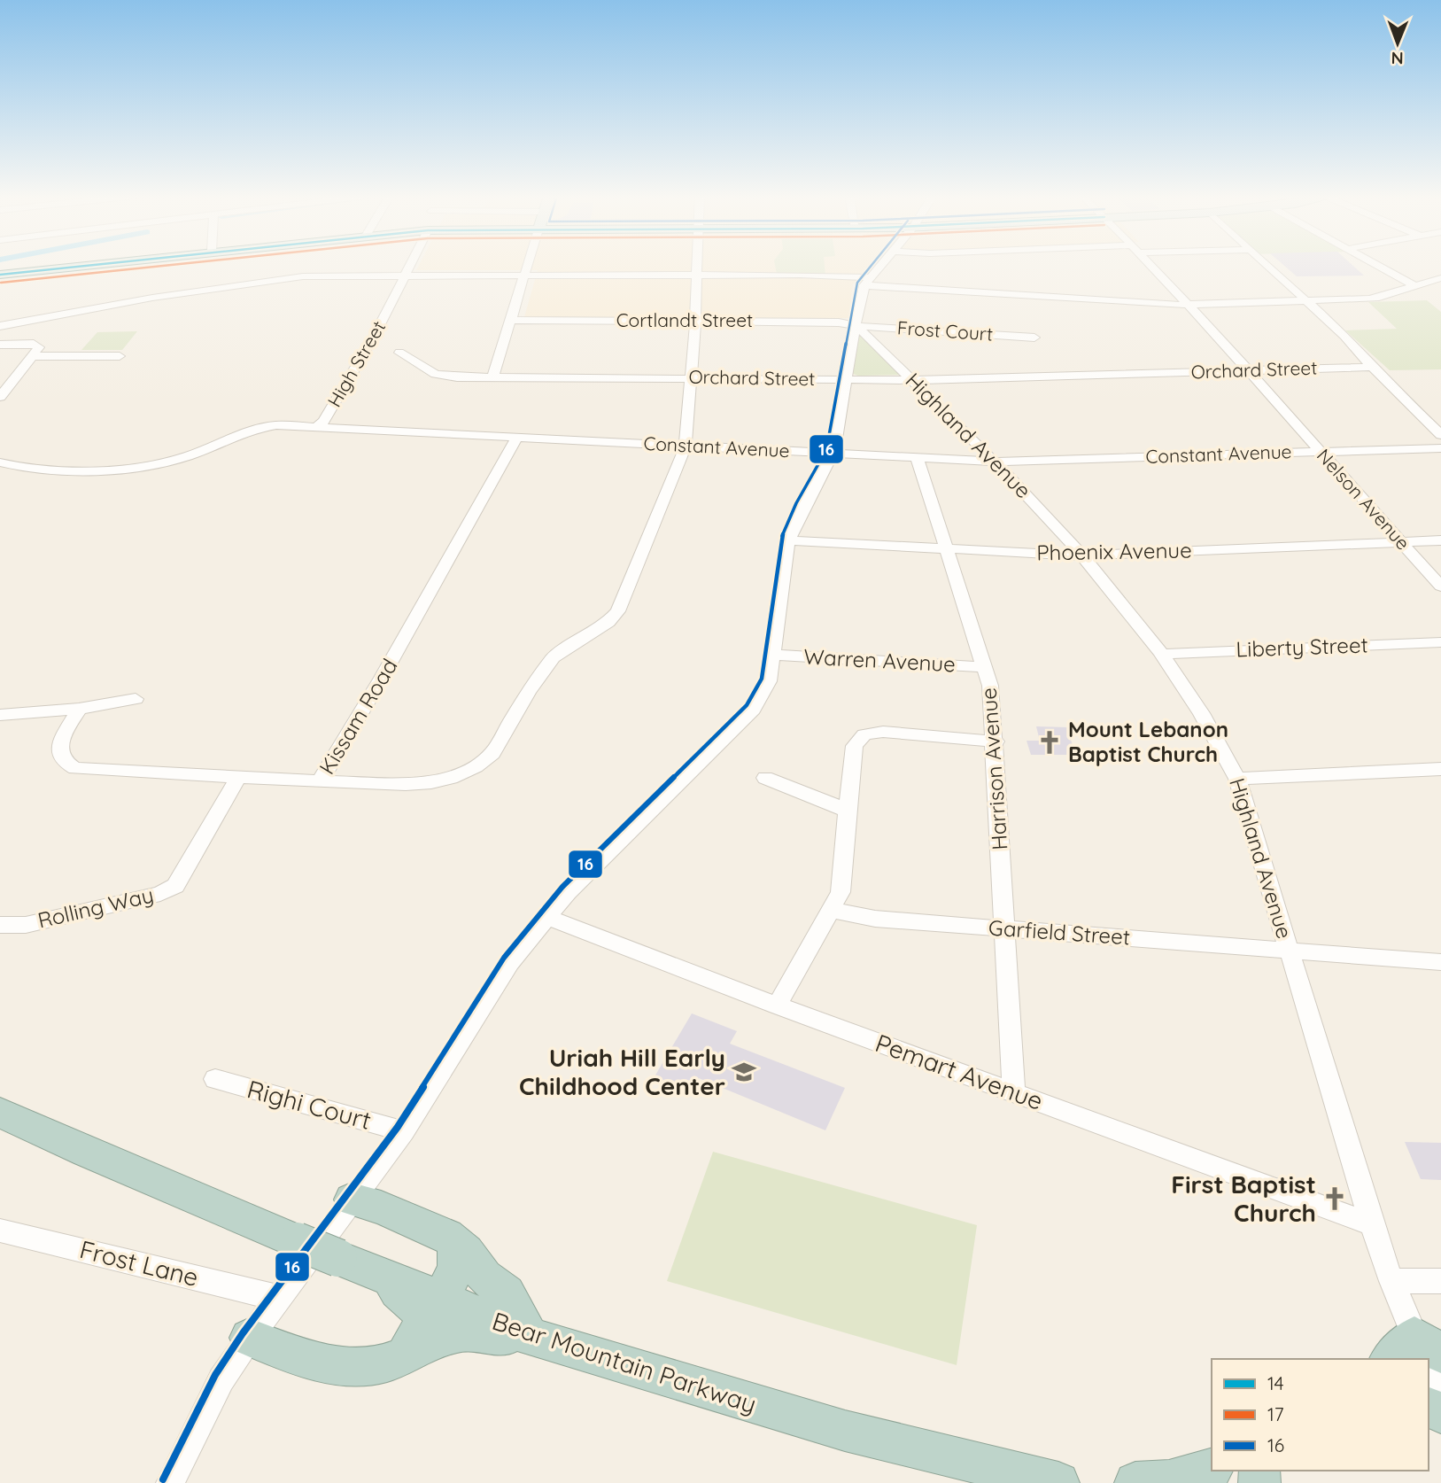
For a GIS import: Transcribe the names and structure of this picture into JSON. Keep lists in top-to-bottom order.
{
  "streets": {
    "highway": ["Bear Mountain Parkway"],
    "street": [
      "Cortlandt Street",
      "Frost Court",
      "High Street",
      "Orchard Street",
      "Highland Avenue",
      "Constant Avenue",
      "Nelson Avenue",
      "Phoenix Avenue",
      "Liberty Street",
      "Warren Avenue",
      "Kissam Road",
      "Harrison Avenue",
      "Rolling Way",
      "Garfield Street",
      "Pemart Avenue",
      "Righi Court",
      "Frost Lane"
    ]
  },
  "crossings": [
    ["Cortlandt Street", "Frost Court"],
    ["Cortlandt Street", "Highland Avenue"],
    ["Frost Court", "Highland Avenue"],
    ["High Street", "Constant Avenue"],
    ["Orchard Street", "Highland Avenue"],
    ["Orchard Street", "Nelson Avenue"],
    ["Highland Avenue", "Constant Avenue"],
    ["Highland Avenue", "Phoenix Avenue"],
    ["Highland Avenue", "Liberty Street"],
    ["Highland Avenue", "Garfield Street"],
    ["Highland Avenue", "Pemart Avenue"],
    ["Constant Avenue", "Nelson Avenue"],
    ["Constant Avenue", "Kissam Road"],
    ["Constant Avenue", "Harrison Avenue"],
    ["Nelson Avenue", "Phoenix Avenue"],
    ["Phoenix Avenue", "Harrison Avenue"],
    ["Warren Avenue", "Harrison Avenue"],
    ["Kissam Road", "Rolling Way"],
    ["Harrison Avenue", "Garfield Street"],
    ["Harrison Avenue", "Pemart Avenue"]
  ],
  "places": {
    "church": ["Mount Lebanon Baptist Church", "First Baptist Church"],
    "school or university": ["Uriah Hill Early Childhood Center"]
  },
  "lines": ["transit line 14", "transit line 17", "transit line 16"],
  "legend": ["14", "17", "16"],
  "north": "bottom"
}
